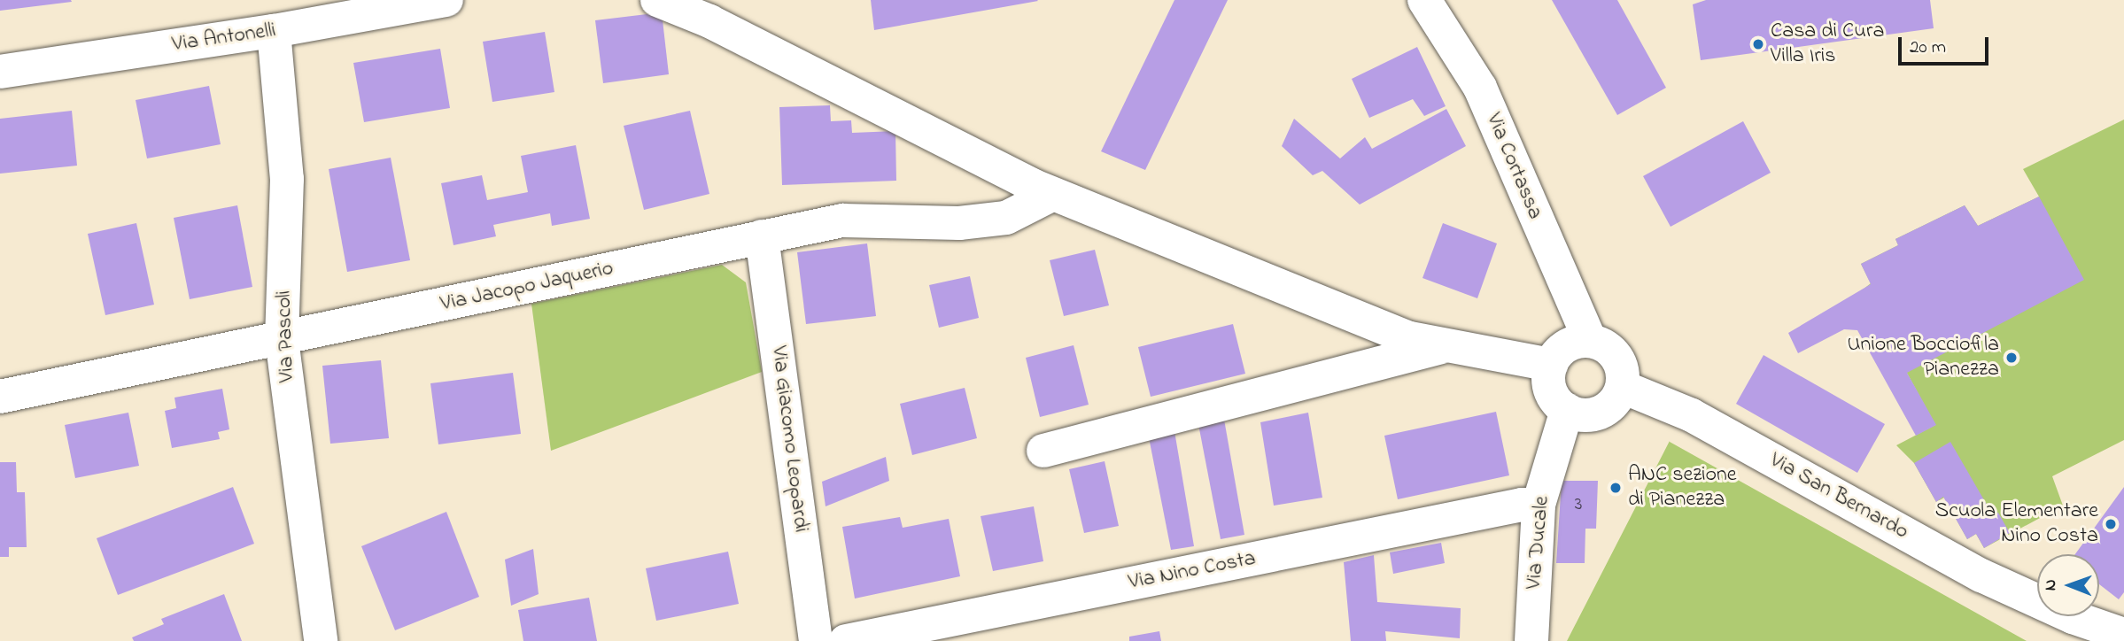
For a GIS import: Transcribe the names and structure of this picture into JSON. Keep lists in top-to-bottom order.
{
  "streets": {
    "street": [
      "Via Antonelli",
      "Via Cortassa",
      "Via Jacopo Jaquerio",
      "Via Pascoli",
      "Via Giacomo Leopardi",
      "Via San Bernardo",
      "Via Ducale",
      "Via Nino Costa"
    ]
  },
  "crossings": [
    ["Via Antonelli", "Via Pascoli"],
    ["Via Cortassa", "Via San Bernardo"],
    ["Via Cortassa", "Via Ducale"],
    ["Via Jacopo Jaquerio", "Via Pascoli"],
    ["Via Jacopo Jaquerio", "Via Giacomo Leopardi"],
    ["Via San Bernardo", "Via Ducale"],
    ["Via Ducale", "Via Nino Costa"]
  ],
  "places": [
    "Casa di Cura Villa Iris",
    "Unione Bocciofila Pianezza",
    "ANC sezione di Pianezza",
    "Scuola Elementare Nino Costa"
  ],
  "house_numbers": ["3"],
  "scale_bar": "20 m",
  "north": "left"
}
